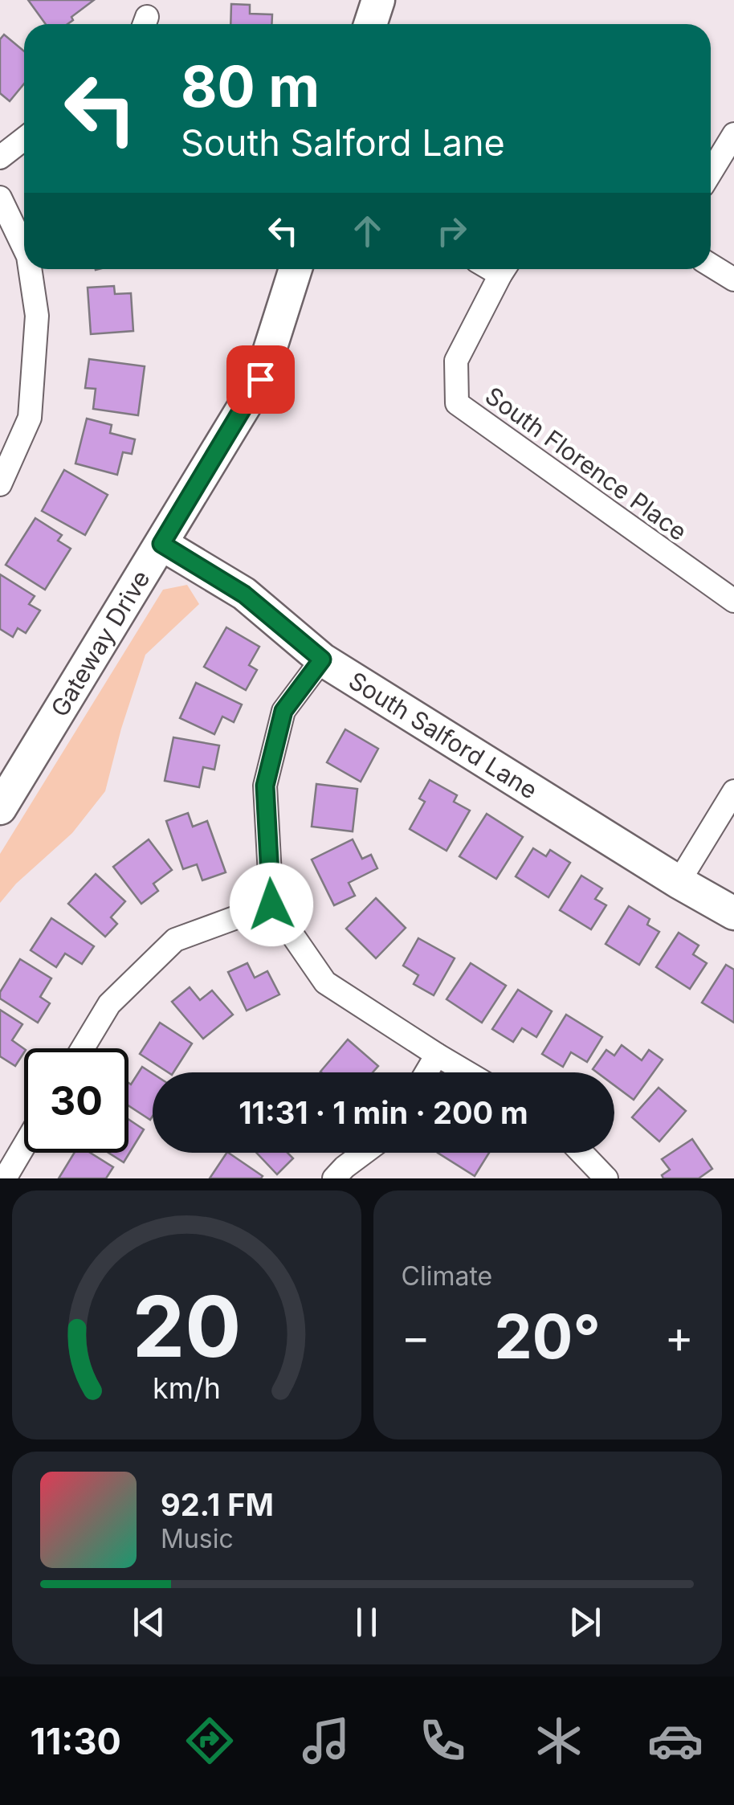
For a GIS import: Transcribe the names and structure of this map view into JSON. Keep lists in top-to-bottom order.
{
  "streets": {
    "street": ["South Florence Place", "Gateway Drive", "South Salford Lane"]
  },
  "crossings": [
    ["Gateway Drive", "South Salford Lane"]
  ],
  "page": {
    "turn": ["80 m", "South Salford Lane"],
    "limit": "30",
    "trip": "11:31 · 1 min · 200 m",
    "tile": "Climate",
    "heat": ["−", "20°", "+"],
    "song": ["92.1 FM", "Music"],
    "tabs": "11:30",
    "gauge": ["20", "km/h"]
  }
}
